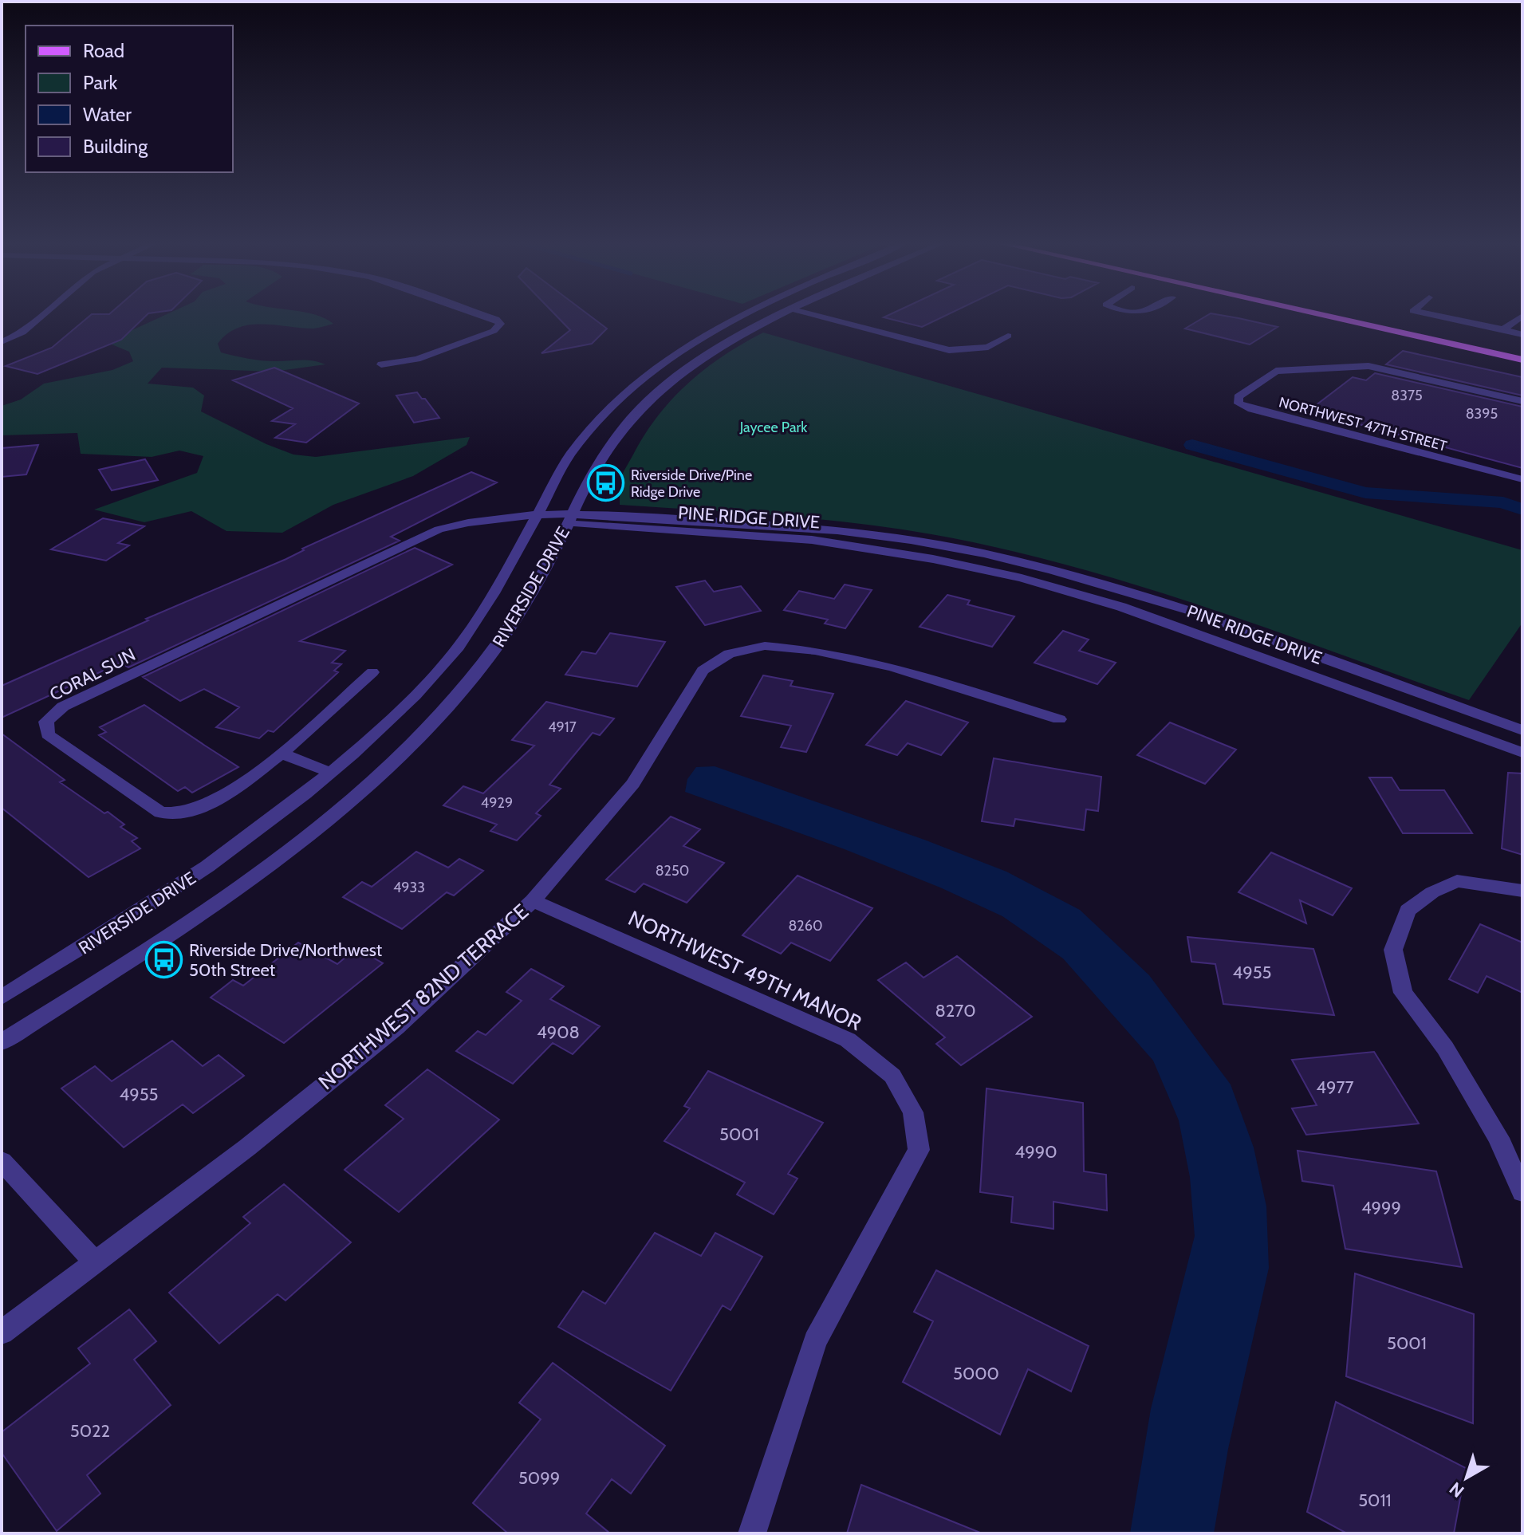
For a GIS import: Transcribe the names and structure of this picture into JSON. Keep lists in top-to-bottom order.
{
  "streets": {
    "street": [
      "NORTHWEST 47TH STREET",
      "PINE RIDGE DRIVE",
      "RIVERSIDE DRIVE",
      "CORAL SUN",
      "NORTHWEST 49TH MANOR",
      "NORTHWEST 82ND TERRACE"
    ]
  },
  "crossings": [
    ["PINE RIDGE DRIVE", "RIVERSIDE DRIVE"],
    ["PINE RIDGE DRIVE", "CORAL SUN"],
    ["RIVERSIDE DRIVE", "CORAL SUN"],
    ["NORTHWEST 49TH MANOR", "NORTHWEST 82ND TERRACE"]
  ],
  "parks": ["Jaycee Park"],
  "places": {
    "bus stop": ["Riverside Drive/Pine Ridge Drive", "Riverside Drive/Northwest 50th Street"]
  },
  "house_numbers": [
    "8375",
    "8395",
    "4917",
    "4929",
    "8250",
    "4933",
    "8260",
    "4955",
    "8270",
    "4908",
    "4977",
    "4955",
    "5001",
    "4990",
    "4999",
    "5001",
    "5000",
    "5022",
    "5099",
    "5011"
  ],
  "legend": [
    "Road",
    "Park",
    "Water",
    "Building"
  ],
  "north": "bottom left"
}
